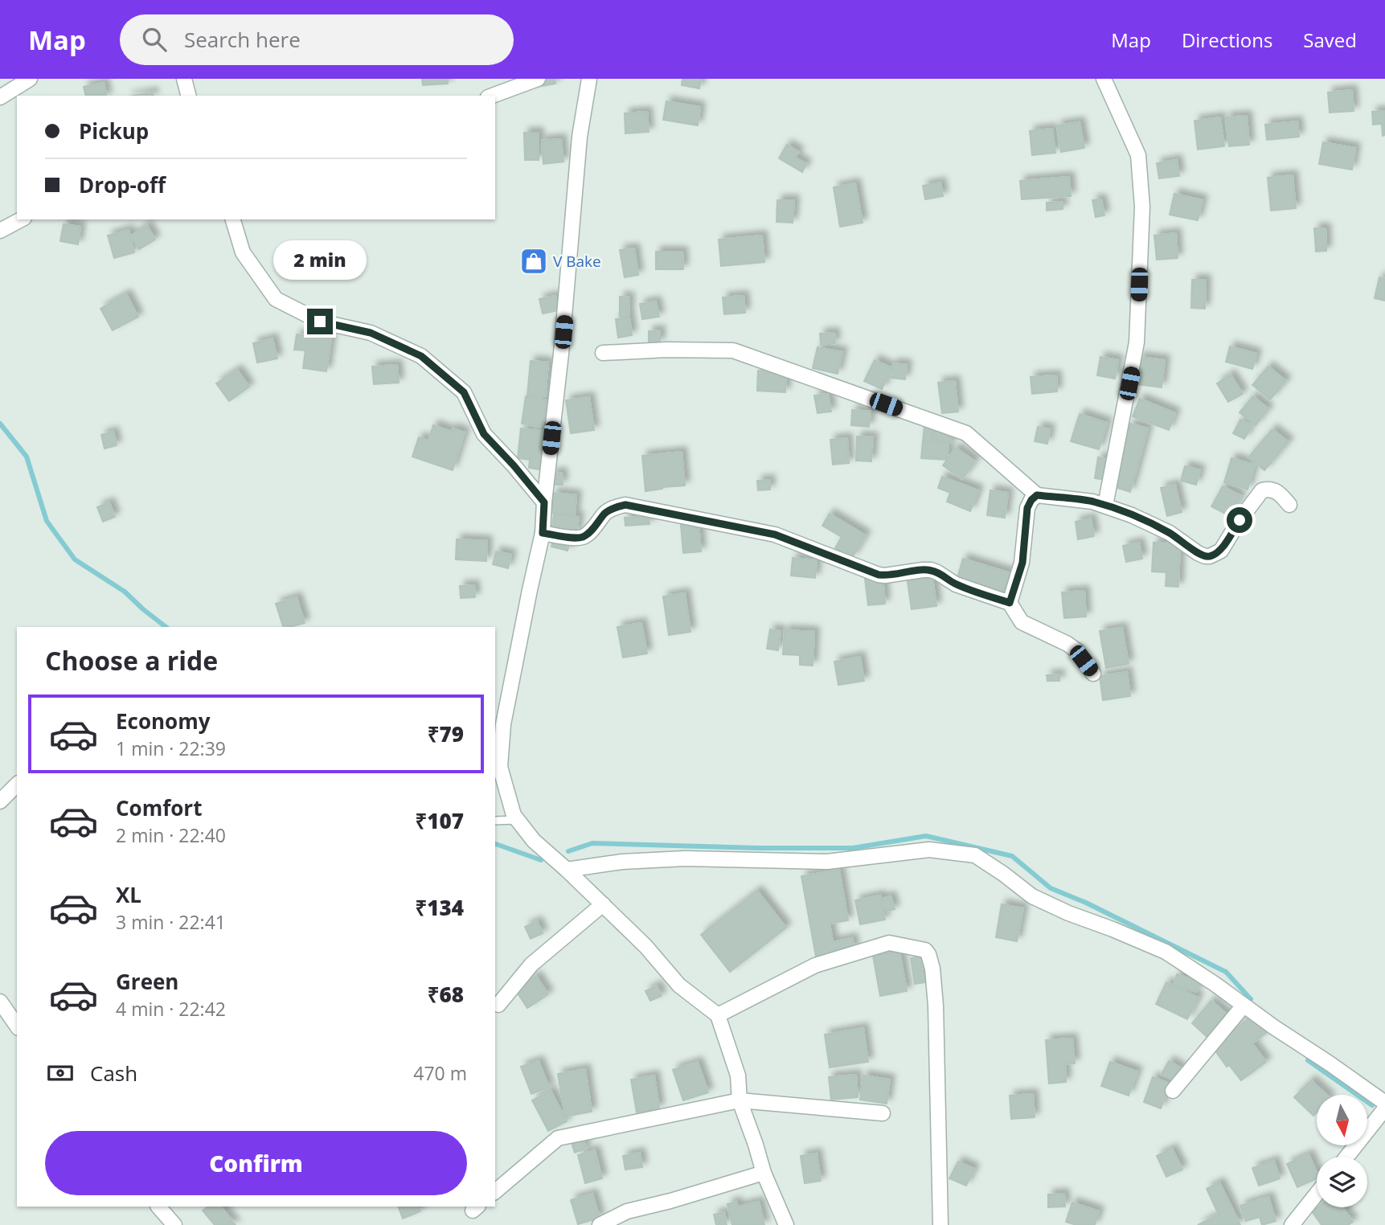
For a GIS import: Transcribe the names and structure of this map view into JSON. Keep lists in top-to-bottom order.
{
  "places": {
    "shop": ["V Bake"]
  },
  "north": "bottom",
  "page": {
    "header": "Map",
    "search": "Search here",
    "nav": ["Map", "Directions", "Saved"],
    "banner": ["Pickup", "Drop-off"],
    "bubble": "2 min",
    "heading": "Choose a ride",
    "list": [
      {
        "name": "Economy",
        "note": "1 min · 22:39",
        "value": "₹79"
      },
      {
        "name": "Comfort",
        "note": "2 min · 22:40",
        "value": "₹107"
      },
      {
        "name": "XL",
        "note": "3 min · 22:41",
        "value": "₹134"
      },
      {
        "name": "Green",
        "note": "4 min · 22:42",
        "value": "₹68"
      }
    ],
    "pay": ["Cash", "470 m"],
    "buttons": "Confirm"
  }
}
